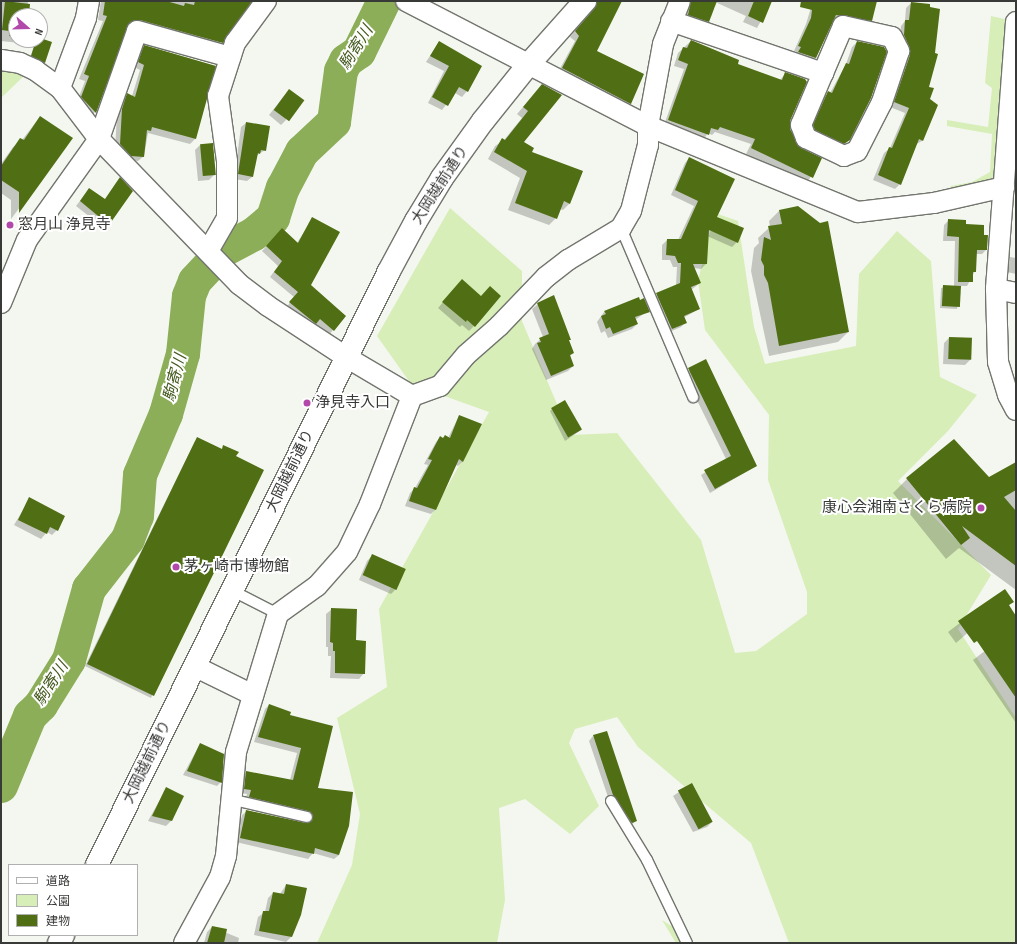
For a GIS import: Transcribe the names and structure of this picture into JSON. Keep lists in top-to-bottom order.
{
  "streets": {
    "street": ["大岡越前通り"]
  },
  "water": ["駒寄川"],
  "places": [
    "窓月山 浄見寺",
    "浄見寺入口",
    "康心会湘南さくら病院",
    "茅ヶ崎市博物館"
  ],
  "legend": ["道路", "公園", "建物"],
  "north": "right"
}
